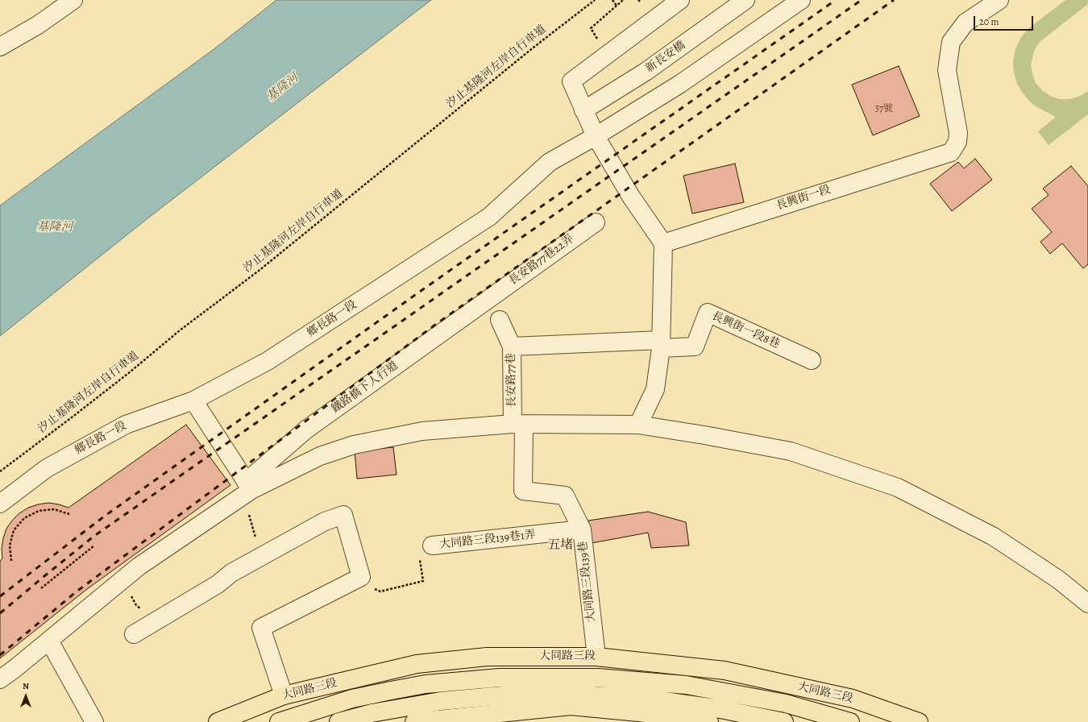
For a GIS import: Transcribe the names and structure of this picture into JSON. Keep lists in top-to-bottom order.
{
  "streets": {
    "main road": ["大同路三段"],
    "street": [
      "新長安橋",
      "長興街一段",
      "長安路77巷22弄",
      "鄉長路一段",
      "長興街一段8巷",
      "長安路77巷",
      "鐵路橋下人行道",
      "大同路三段139巷1弄",
      "大同路三段139巷"
    ],
    "path": ["汐止基隆河左岸自行車道"]
  },
  "crossings": [
    ["長安路77巷22弄", "鐵路橋下人行道"],
    ["長安路77巷", "大同路三段139巷"],
    ["大同路三段139巷1弄", "大同路三段139巷"],
    ["大同路三段139巷", "大同路三段"]
  ],
  "districts": ["五堵"],
  "water": ["基隆河"],
  "house_numbers": ["57號"],
  "scale_bar": "20 m",
  "north": "top"
}
